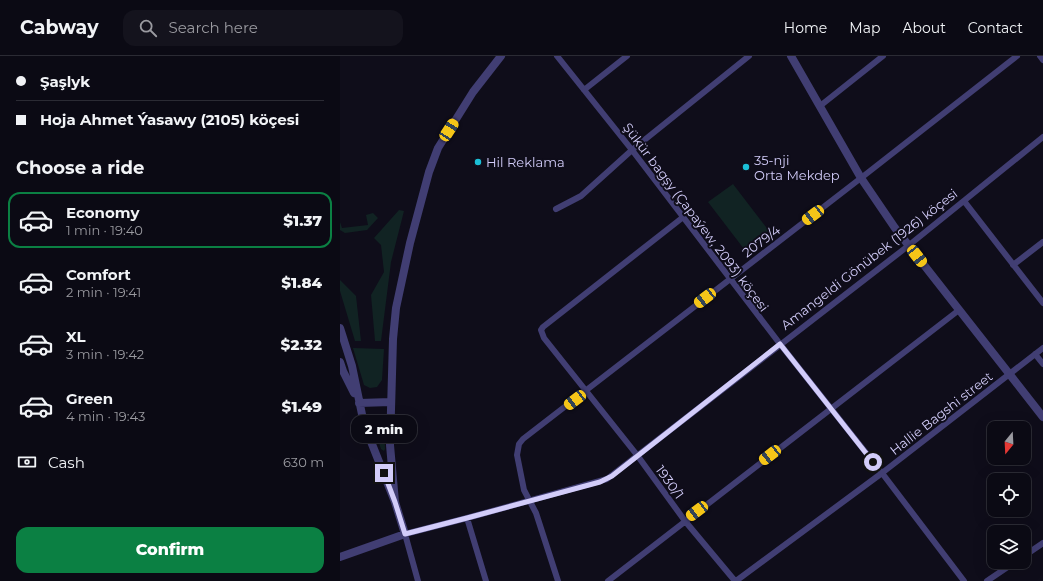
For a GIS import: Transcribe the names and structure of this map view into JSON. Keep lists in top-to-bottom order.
{
  "streets": {
    "street": [
      "Şükür bagşy (Çapaýew, 2093) köçesi",
      "2079/4",
      "Amangeldi Gönübek (1926) köçesi",
      "Hallie Bagshi street",
      "1930/1"
    ]
  },
  "crossings": [
    ["Şükür bagşy (Çapaýew, 2093) köçesi", "2079/4"],
    ["Şükür bagşy (Çapaýew, 2093) köçesi", "Amangeldi Gönübek (1926) köçesi"],
    ["Şükür bagşy (Çapaýew, 2093) köçesi", "Hallie Bagshi street"],
    ["Şükür bagşy (Çapaýew, 2093) köçesi", "1930/1"],
    ["2079/4", "Amangeldi Gönübek (1926) köçesi"],
    ["2079/4", "1930/1"],
    ["Amangeldi Gönübek (1926) köçesi", "1930/1"],
    ["Hallie Bagshi street", "1930/1"]
  ],
  "places": ["Hil Reklama", "35-nji Orta Mekdep"],
  "north": "bottom",
  "page": {
    "header": "Cabway",
    "search": "Search here",
    "nav": [
      "Home",
      "Map",
      "About",
      "Contact"
    ],
    "banner": ["Şaşlyk", "Hoja Ahmet Ýasawy (2105) köçesi"],
    "heading": "Choose a ride",
    "list": [
      {
        "name": "Economy",
        "note": "1 min · 19:40",
        "value": "$1.37"
      },
      {
        "name": "Comfort",
        "note": "2 min · 19:41",
        "value": "$1.84"
      },
      {
        "name": "XL",
        "note": "3 min · 19:42",
        "value": "$2.32"
      },
      {
        "name": "Green",
        "note": "4 min · 19:43",
        "value": "$1.49"
      }
    ],
    "bubble": "2 min",
    "pay": ["Cash", "630 m"],
    "buttons": "Confirm"
  }
}
